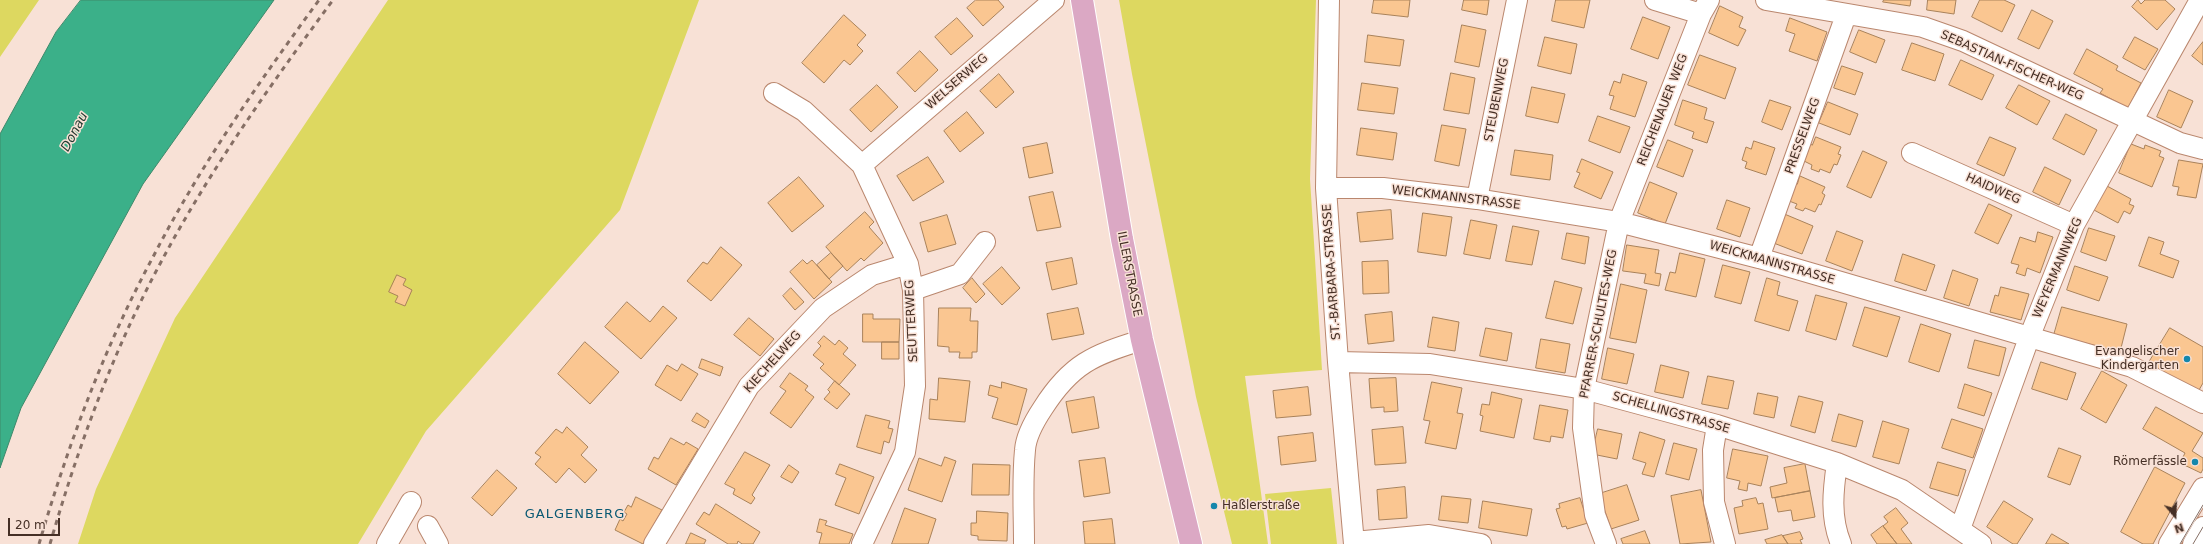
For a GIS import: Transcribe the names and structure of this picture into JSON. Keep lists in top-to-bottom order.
{
  "streets": {
    "main road": ["ILLERSTRASSE"],
    "street": [
      "SEBASTIAN-FISCHER-WEG",
      "WELSERWEG",
      "STEUBENWEG",
      "REICHENAUER WEG",
      "PRESSELWEG",
      "HAIDWEG",
      "WEICKMANNSTRASSE",
      "WEYERMANNWEG",
      "ST.-BARBARA-STRASSE",
      "SEUTTERWEG",
      "PFARRER-SCHULTES-WEG",
      "KIECHELWEG",
      "SCHELLINGSTRASSE"
    ]
  },
  "crossings": [
    ["SEBASTIAN-FISCHER-WEG", "PRESSELWEG"],
    ["SEBASTIAN-FISCHER-WEG", "WEYERMANNWEG"],
    ["WELSERWEG", "SEUTTERWEG"],
    ["STEUBENWEG", "WEICKMANNSTRASSE"],
    ["REICHENAUER WEG", "WEICKMANNSTRASSE"],
    ["REICHENAUER WEG", "PFARRER-SCHULTES-WEG"],
    ["PRESSELWEG", "WEICKMANNSTRASSE"],
    ["HAIDWEG", "WEYERMANNWEG"],
    ["WEICKMANNSTRASSE", "WEYERMANNWEG"],
    ["WEICKMANNSTRASSE", "ST.-BARBARA-STRASSE"],
    ["WEICKMANNSTRASSE", "PFARRER-SCHULTES-WEG"],
    ["WEYERMANNWEG", "SCHELLINGSTRASSE"],
    ["ST.-BARBARA-STRASSE", "SCHELLINGSTRASSE"],
    ["SEUTTERWEG", "KIECHELWEG"],
    ["PFARRER-SCHULTES-WEG", "SCHELLINGSTRASSE"]
  ],
  "districts": ["GALGENBERG"],
  "water": ["Donau"],
  "places": ["Evangelischer Kindergarten", "Römerfässle", "Haßlerstraße"],
  "scale_bar": "20 m",
  "north": "bottom"
}
